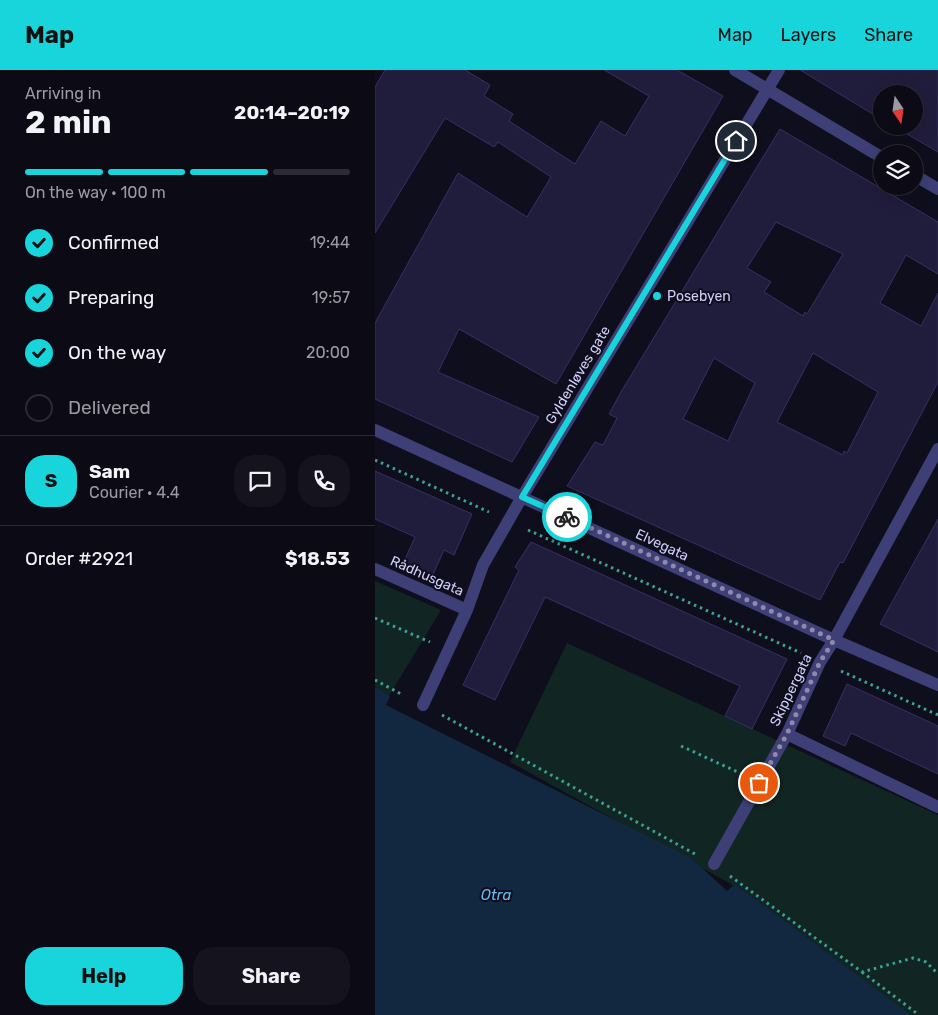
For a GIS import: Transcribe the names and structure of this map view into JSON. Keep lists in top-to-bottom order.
{
  "streets": {
    "street": [
      "Gyldenløves gate",
      "Elvegata",
      "Rådhusgata",
      "Skippergata"
    ]
  },
  "crossings": [
    ["Gyldenløves gate", "Elvegata"],
    ["Gyldenløves gate", "Rådhusgata"],
    ["Elvegata", "Skippergata"]
  ],
  "water": ["Otra"],
  "places": ["Posebyen"],
  "north": "bottom",
  "page": {
    "header": "Map",
    "nav": ["Map", "Layers", "Share"],
    "heading": ["2 min", "Arriving in", "20:14–20:19"],
    "panel": [
      "Sam",
      "Courier · 4.4",
      "Order #2921",
      "$18.53"
    ],
    "bar": "On the way · 100 m",
    "list": [
      ["Confirmed", "19:44"],
      ["Preparing", "19:57"],
      ["On the way", "20:00"],
      "Delivered"
    ],
    "round": "S",
    "buttons": ["Help", "Share"]
  }
}
